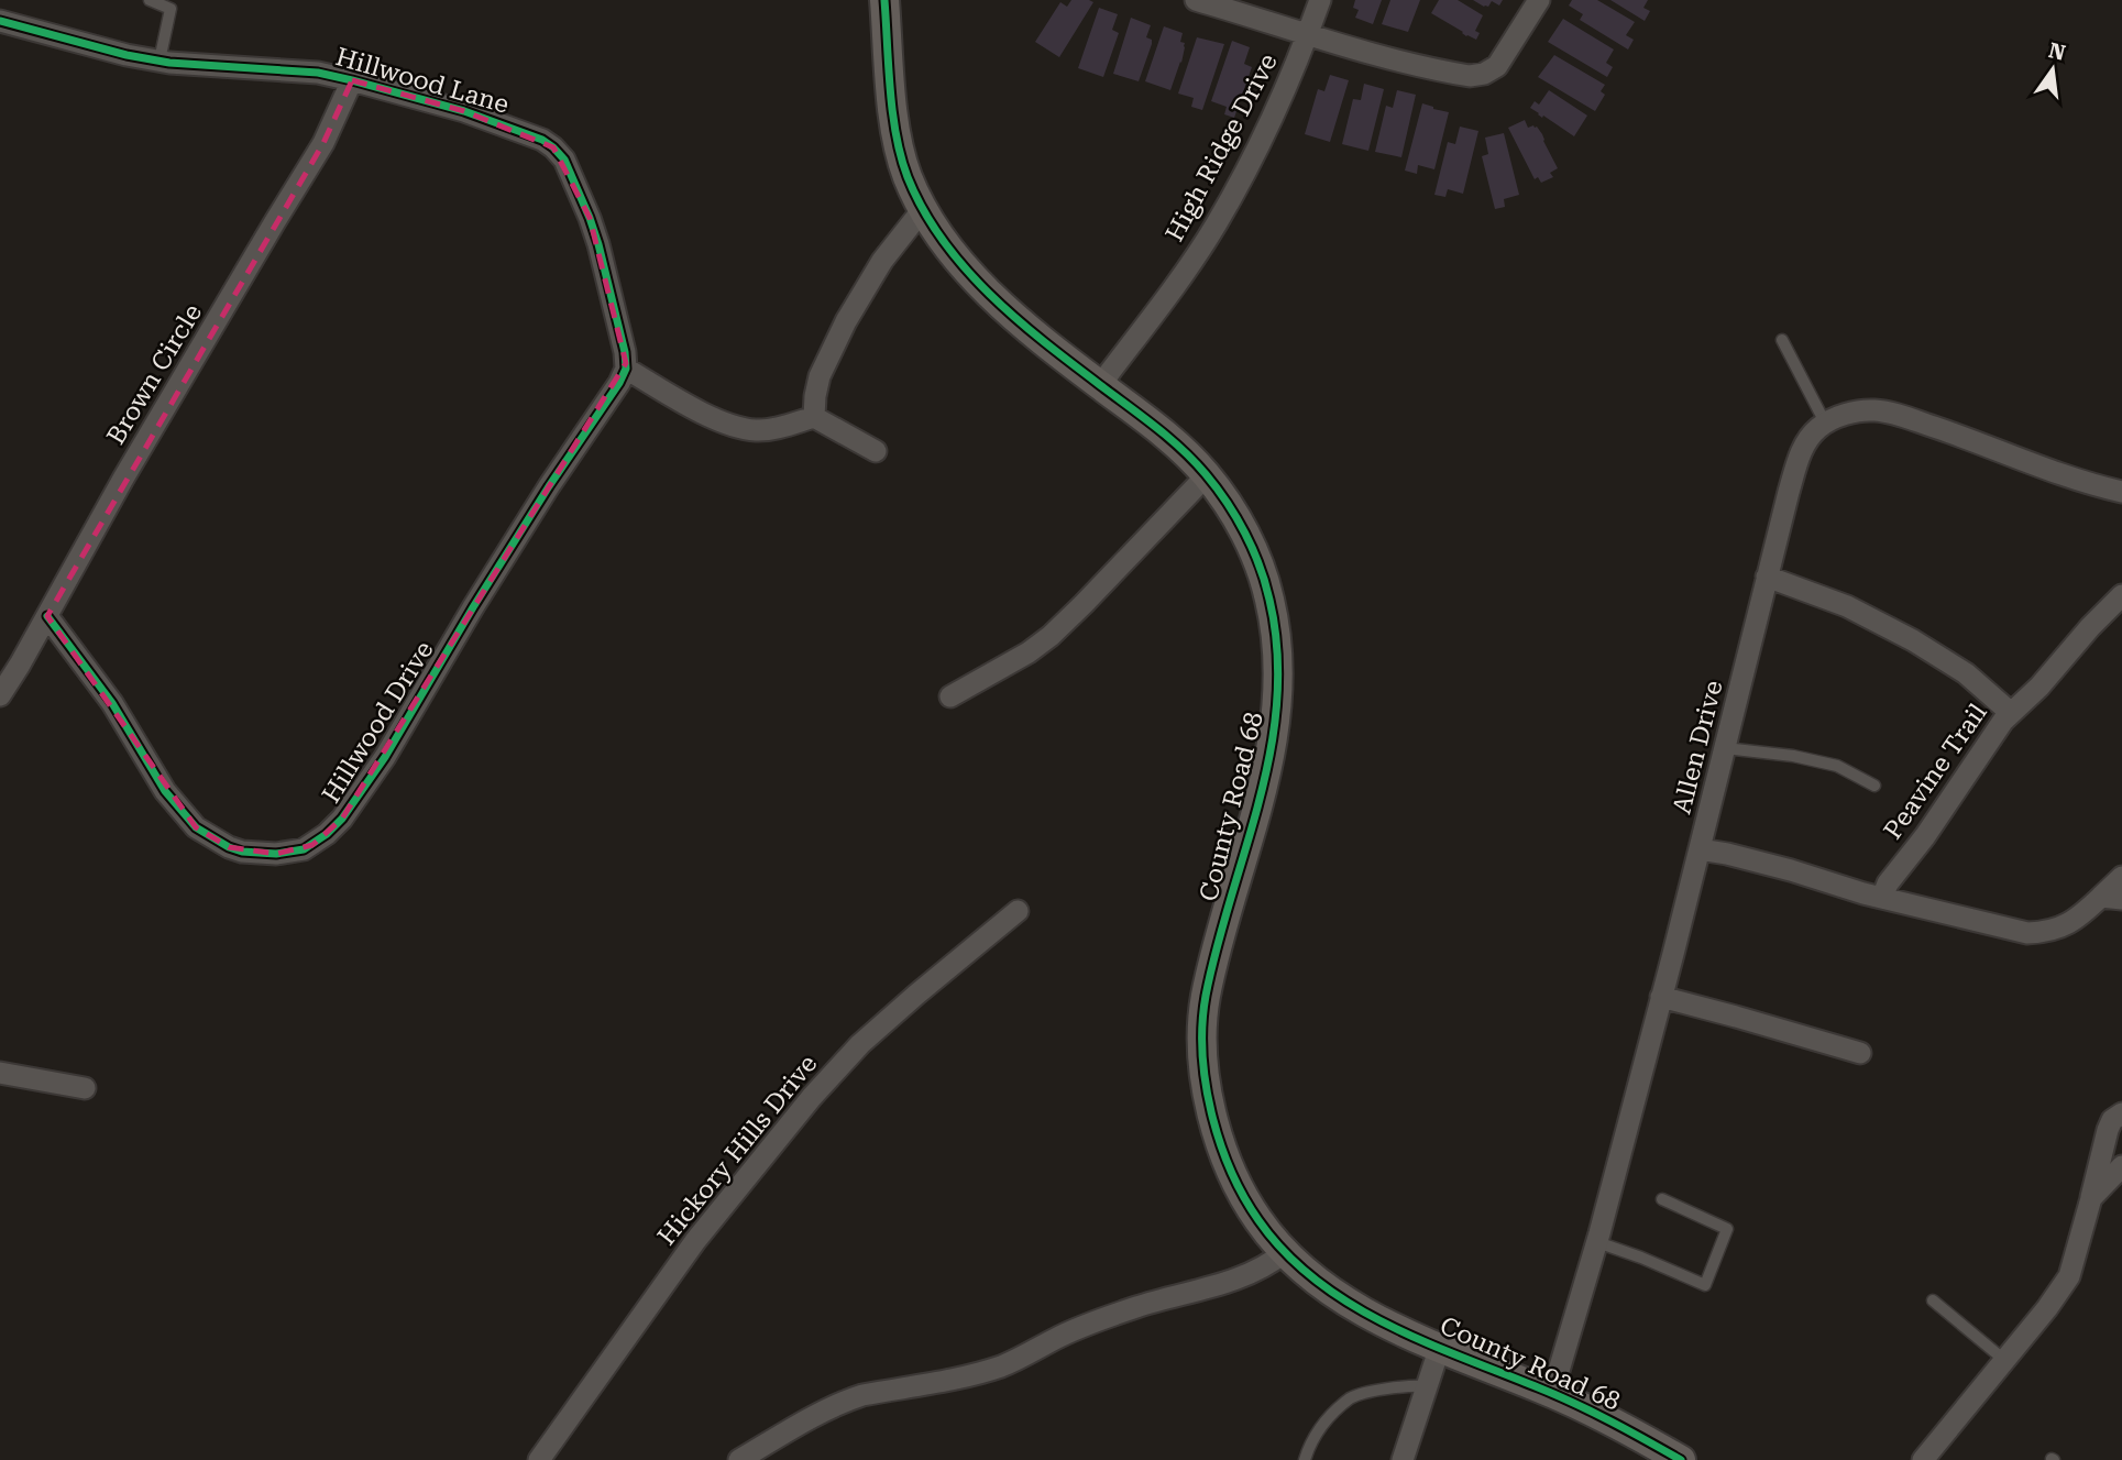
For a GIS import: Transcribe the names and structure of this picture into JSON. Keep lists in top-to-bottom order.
{
  "streets": {
    "street": [
      "Hillwood Lane",
      "High Ridge Drive",
      "Brown Circle",
      "Hillwood Drive",
      "Allen Drive",
      "Peavine Trail",
      "County Road 68",
      "Hickory Hills Drive"
    ]
  },
  "crossings": [
    ["Hillwood Lane", "Brown Circle"],
    ["Hillwood Lane", "Hillwood Drive"],
    ["High Ridge Drive", "County Road 68"],
    ["Brown Circle", "Hillwood Drive"],
    ["Allen Drive", "Peavine Trail"],
    ["Allen Drive", "County Road 68"]
  ],
  "north": "top"
}
